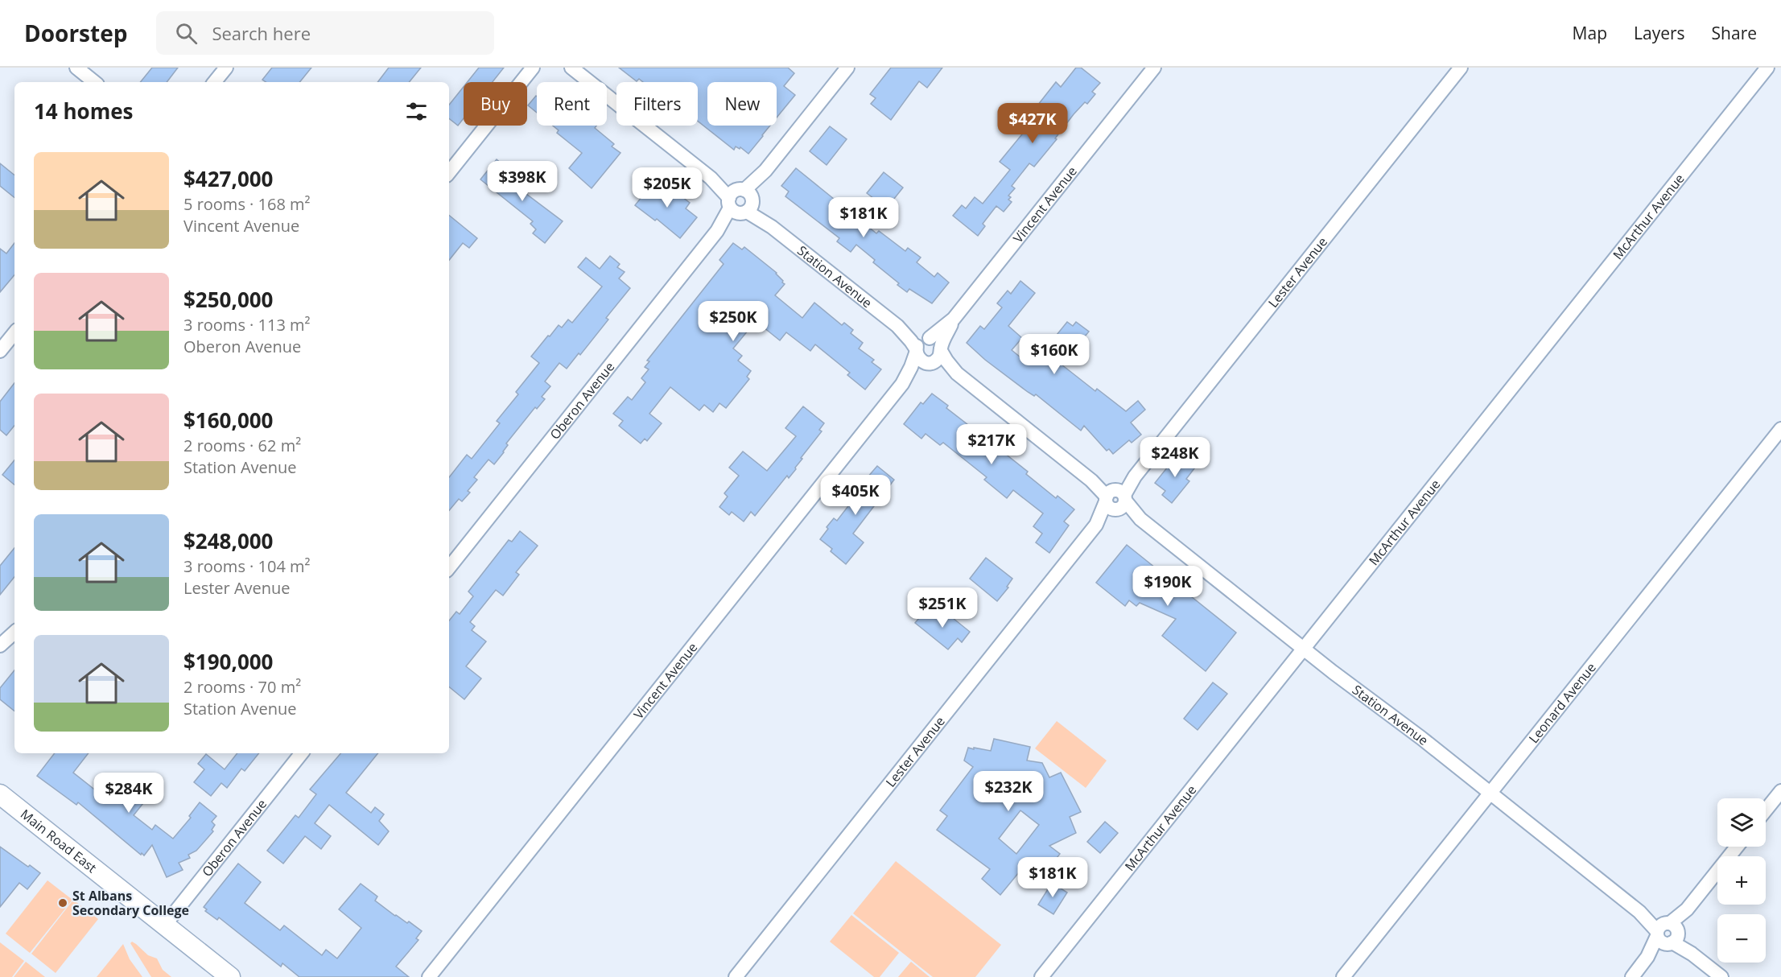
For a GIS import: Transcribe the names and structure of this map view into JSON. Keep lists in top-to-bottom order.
{
  "streets": {
    "main road": ["Main Road East"],
    "street": [
      "Vincent Avenue",
      "McArthur Avenue",
      "Lester Avenue",
      "Station Avenue",
      "Oberon Avenue",
      "Leonard Avenue"
    ]
  },
  "crossings": [
    ["Vincent Avenue", "Station Avenue"],
    ["McArthur Avenue", "Station Avenue"],
    ["Lester Avenue", "Station Avenue"],
    ["Station Avenue", "Oberon Avenue"],
    ["Station Avenue", "Leonard Avenue"],
    ["Oberon Avenue", "Main Road East"]
  ],
  "places": ["St Albans Secondary College"],
  "page": {
    "header": "Doorstep",
    "search": "Search here",
    "nav": ["Map", "Layers", "Share"],
    "chip": [
      "Buy",
      "Rent",
      "Filters",
      "New"
    ],
    "heading": "14 homes",
    "price": [
      "$427K",
      "$398K",
      "$205K",
      "$181K",
      "$250K",
      "$160K",
      "$217K",
      "$248K",
      "$405K",
      "$190K",
      "$251K",
      "$232K",
      "$284K",
      "$181K"
    ],
    "list": [
      {
        "name": "$427,000",
        "note": "5 rooms · 168 m² · Vincent Avenue"
      },
      {
        "name": "$250,000",
        "note": "3 rooms · 113 m² · Oberon Avenue"
      },
      {
        "name": "$160,000",
        "note": "2 rooms · 62 m² · Station Avenue"
      },
      {
        "name": "$248,000",
        "note": "3 rooms · 104 m² · Lester Avenue"
      },
      {
        "name": "$190,000",
        "note": "2 rooms · 70 m² · Station Avenue"
      }
    ],
    "map_buttons": ["+", "−"]
  }
}
